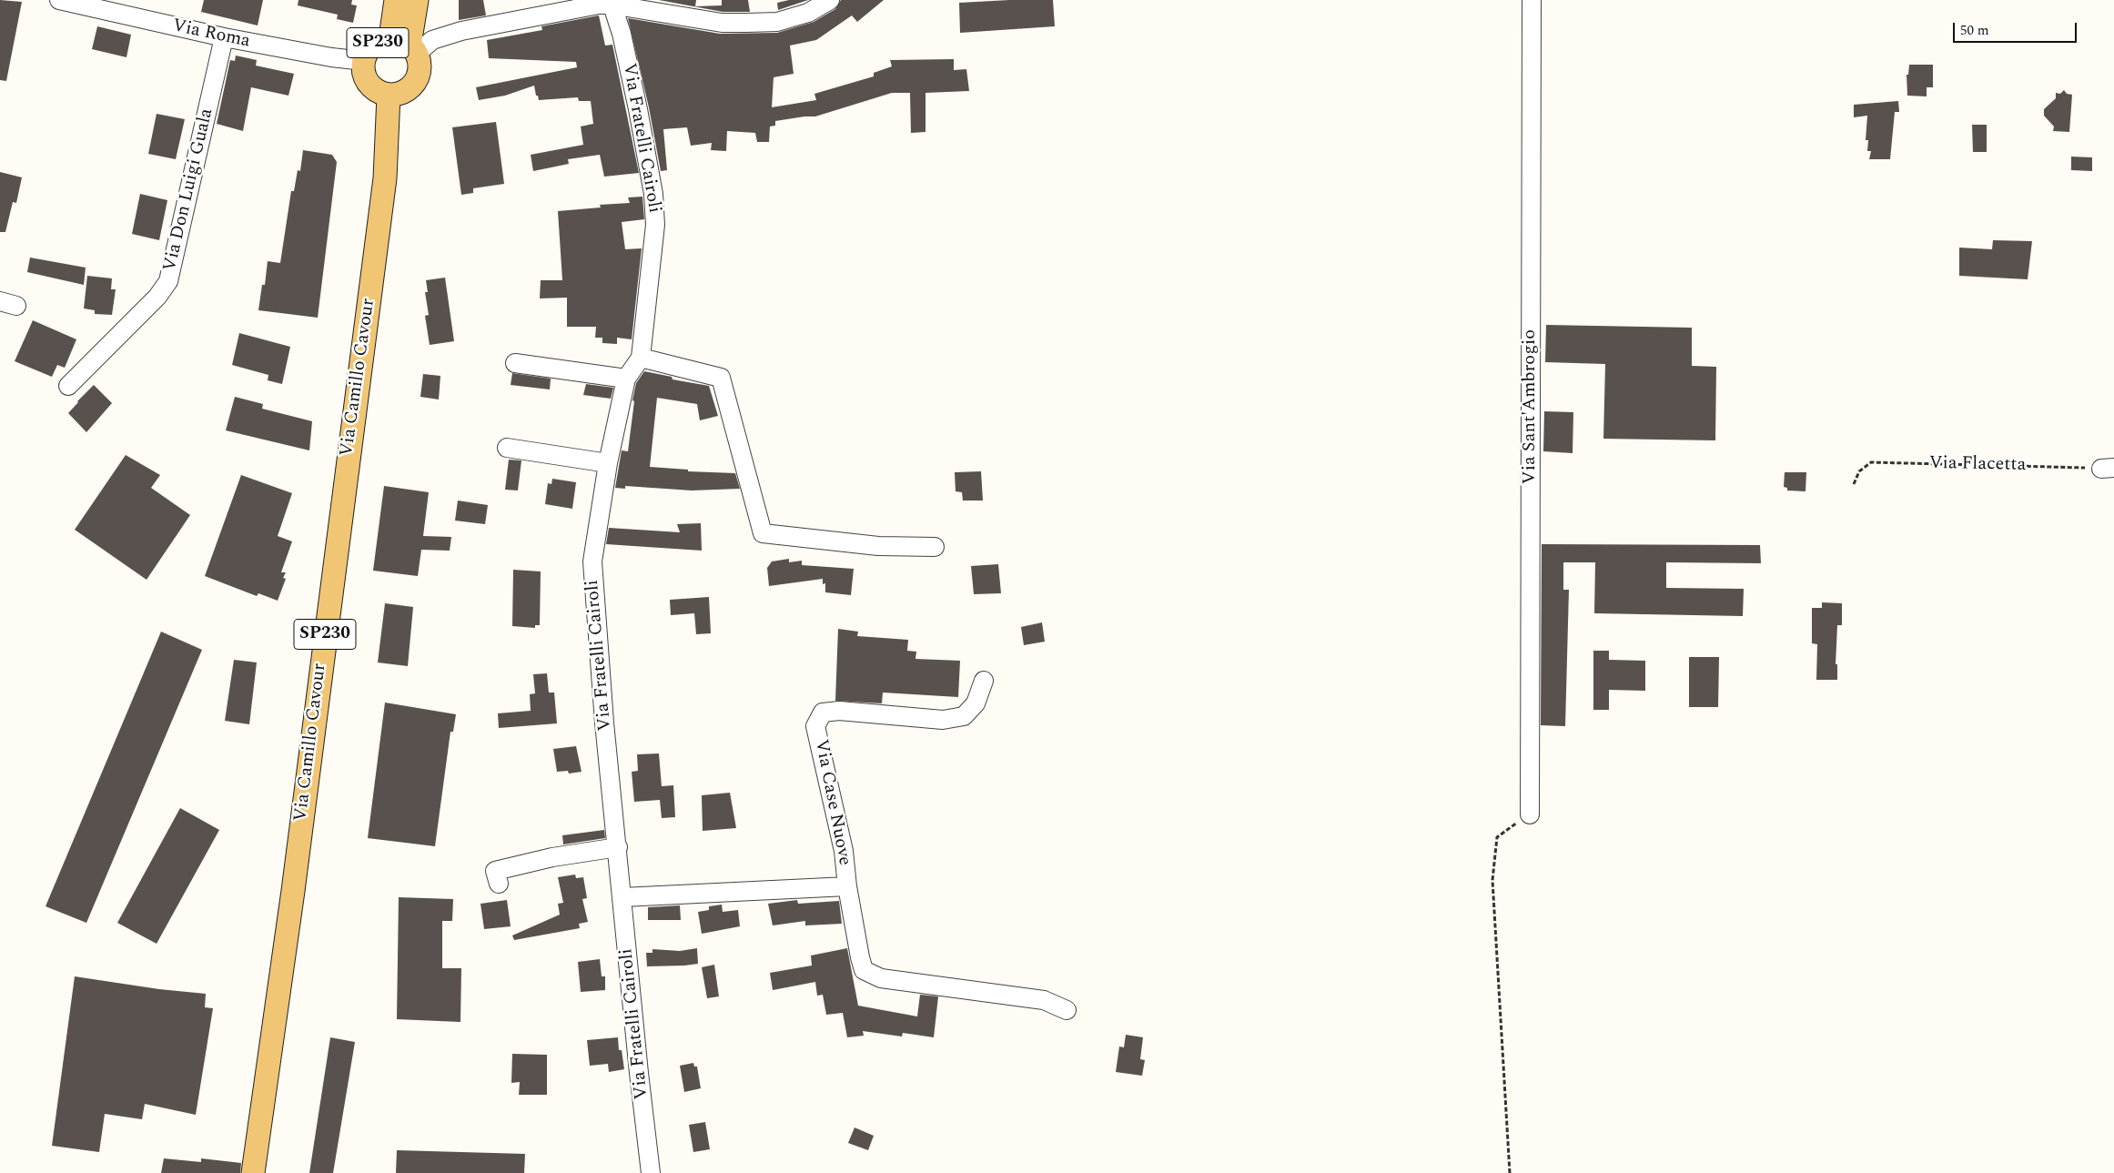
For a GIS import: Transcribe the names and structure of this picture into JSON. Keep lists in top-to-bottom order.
{
  "streets": {
    "main road": ["SP230", "Via Camillo Cavour"],
    "street": [
      "Via Roma",
      "Via Fratelli Cairoli",
      "Via Don Luigi Guala",
      "Via Sant'Ambrogio",
      "Via Case Nuove"
    ],
    "path": ["Via Flacetta"]
  },
  "crossings": [
    ["Via Roma", "SP230"],
    ["Via Roma", "Via Don Luigi Guala"],
    ["Via Roma", "Via Camillo Cavour"],
    ["SP230", "Via Camillo Cavour"],
    ["Via Fratelli Cairoli", "Via Case Nuove"]
  ],
  "scale_bar": "50 m"
}
